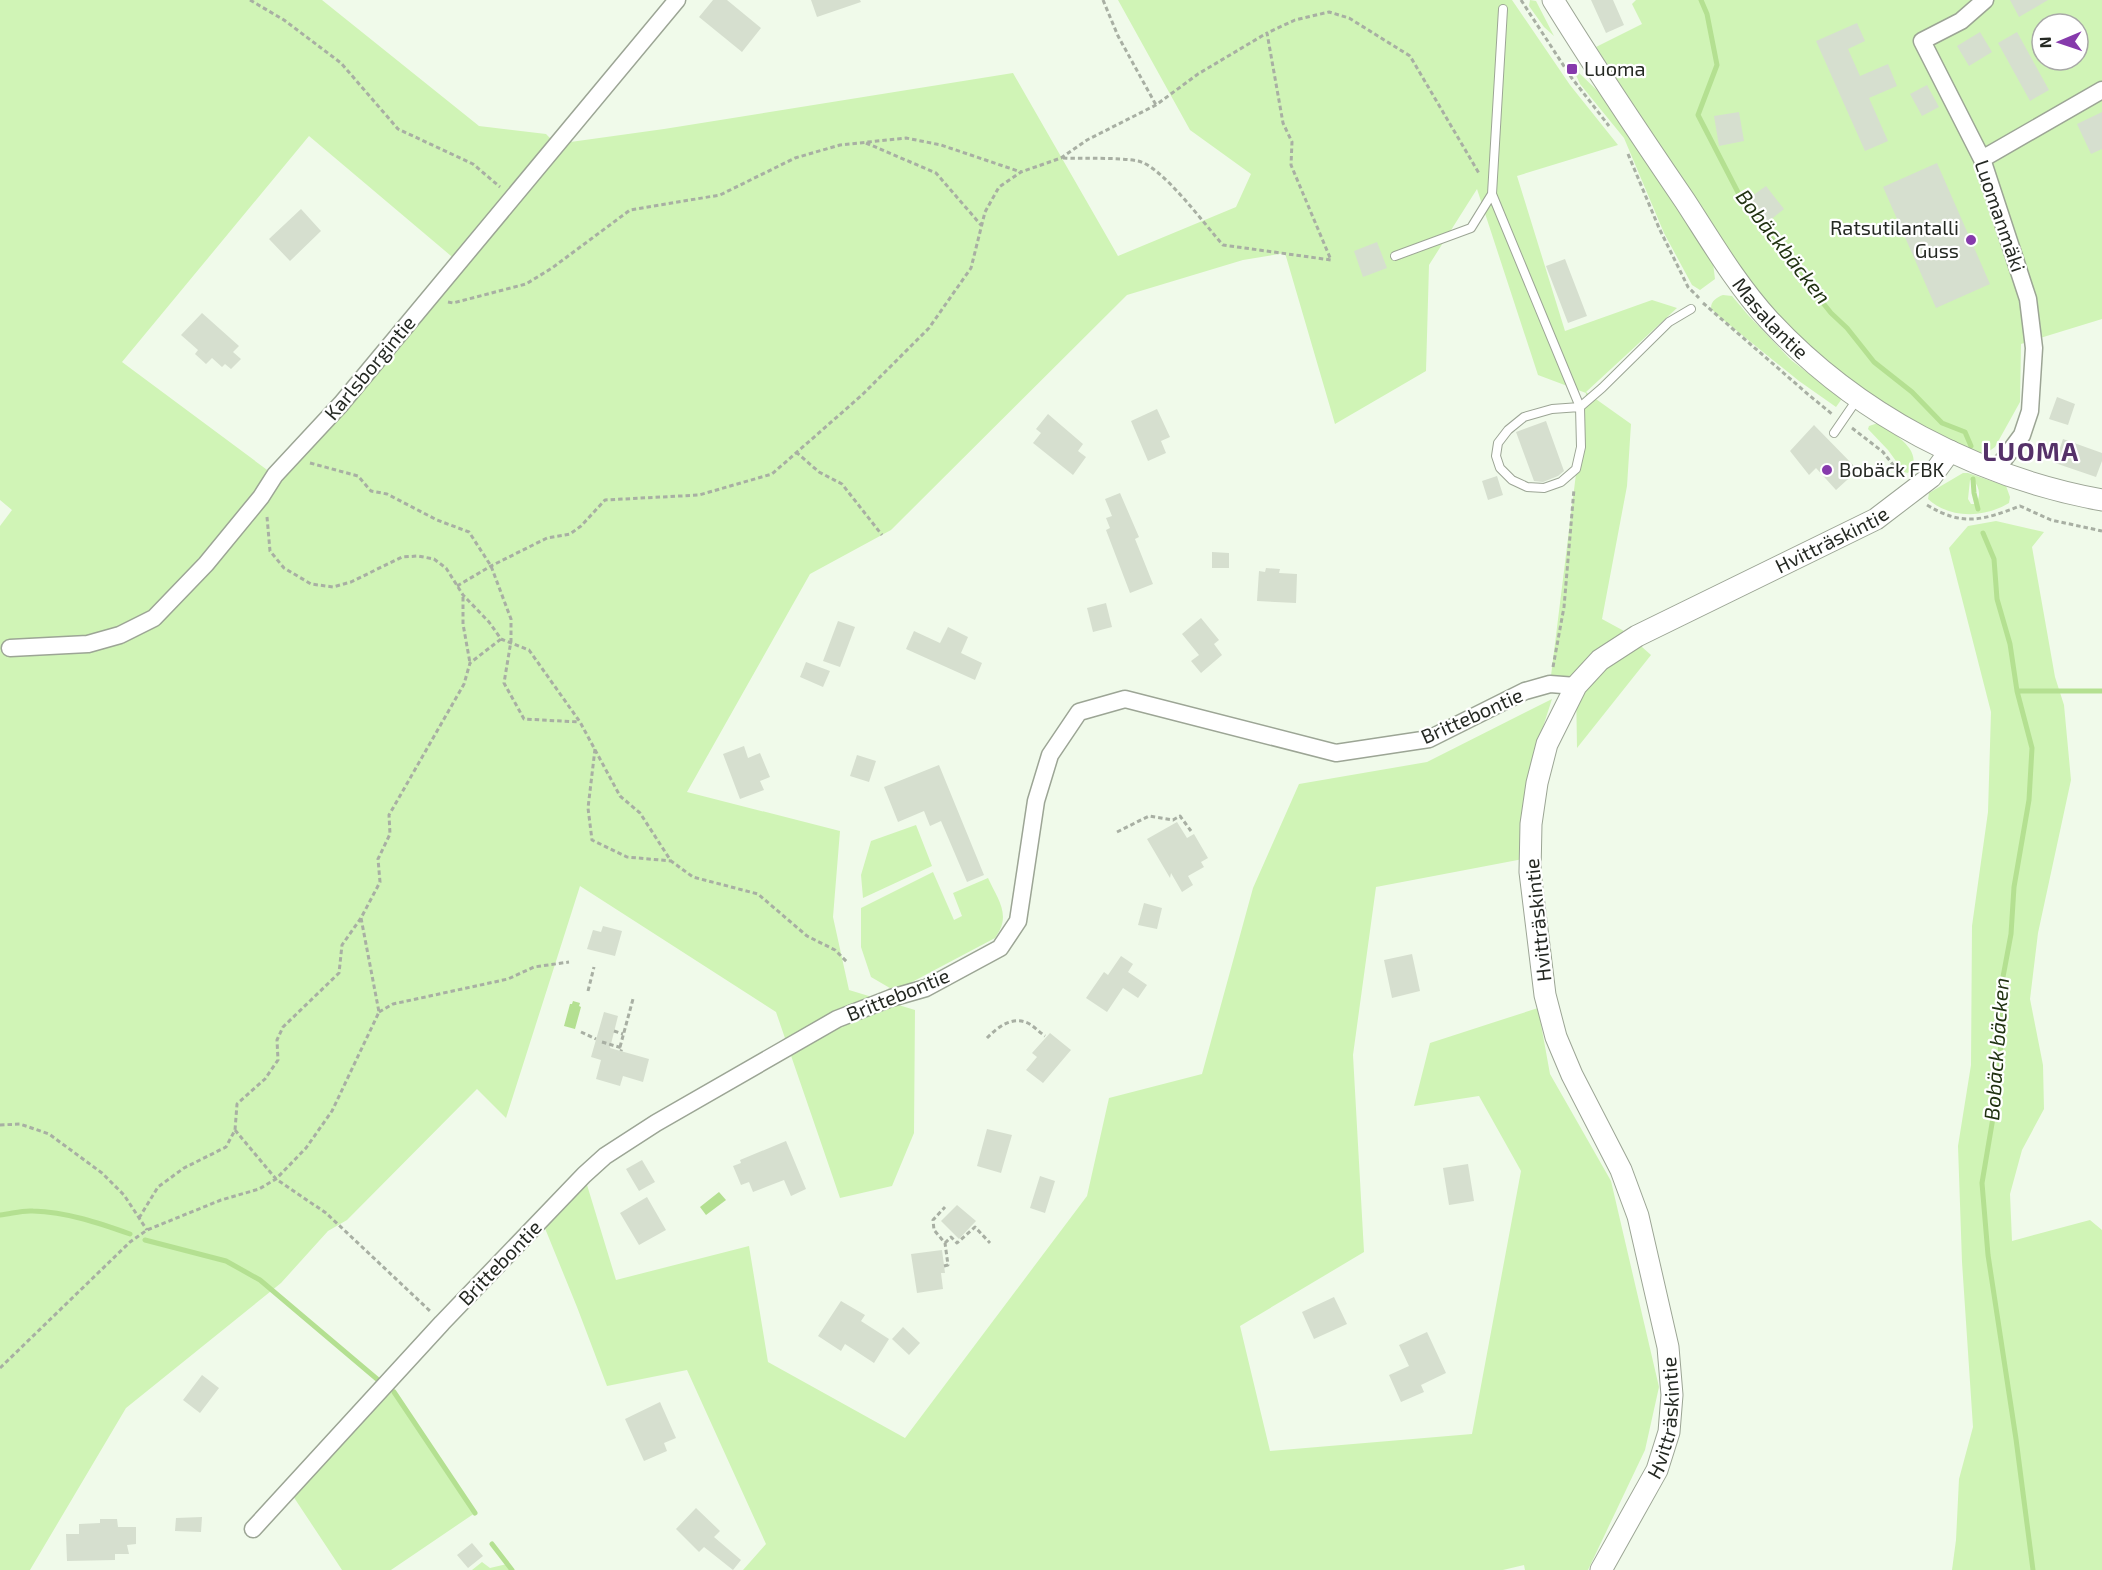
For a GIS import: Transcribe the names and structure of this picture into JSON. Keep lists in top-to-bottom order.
{
  "streets": {
    "street": [
      "Luomanmäki",
      "Masalantie",
      "Karlsborgintie",
      "Hvitträskintie",
      "Brittebontie"
    ]
  },
  "crossings": [
    ["Luomanmäki", "Masalantie"],
    ["Masalantie", "Hvitträskintie"],
    ["Hvitträskintie", "Brittebontie"]
  ],
  "districts": ["LUOMA"],
  "water": ["Bobäckbäcken", "Bobäck bäcken"],
  "places": {
    "transit": ["Luoma"],
    "other": ["Ratsutilantalli Guss", "Bobäck FBK"]
  },
  "north": "left"
}
